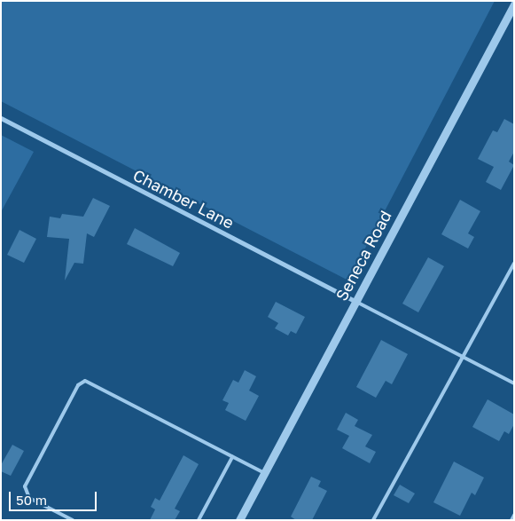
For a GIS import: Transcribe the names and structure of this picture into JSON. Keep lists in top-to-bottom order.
{
  "streets": {
    "street": ["Chamber Lane", "Seneca Road"]
  },
  "crossings": [
    ["Chamber Lane", "Seneca Road"]
  ],
  "scale_bar": "50 m"
}
